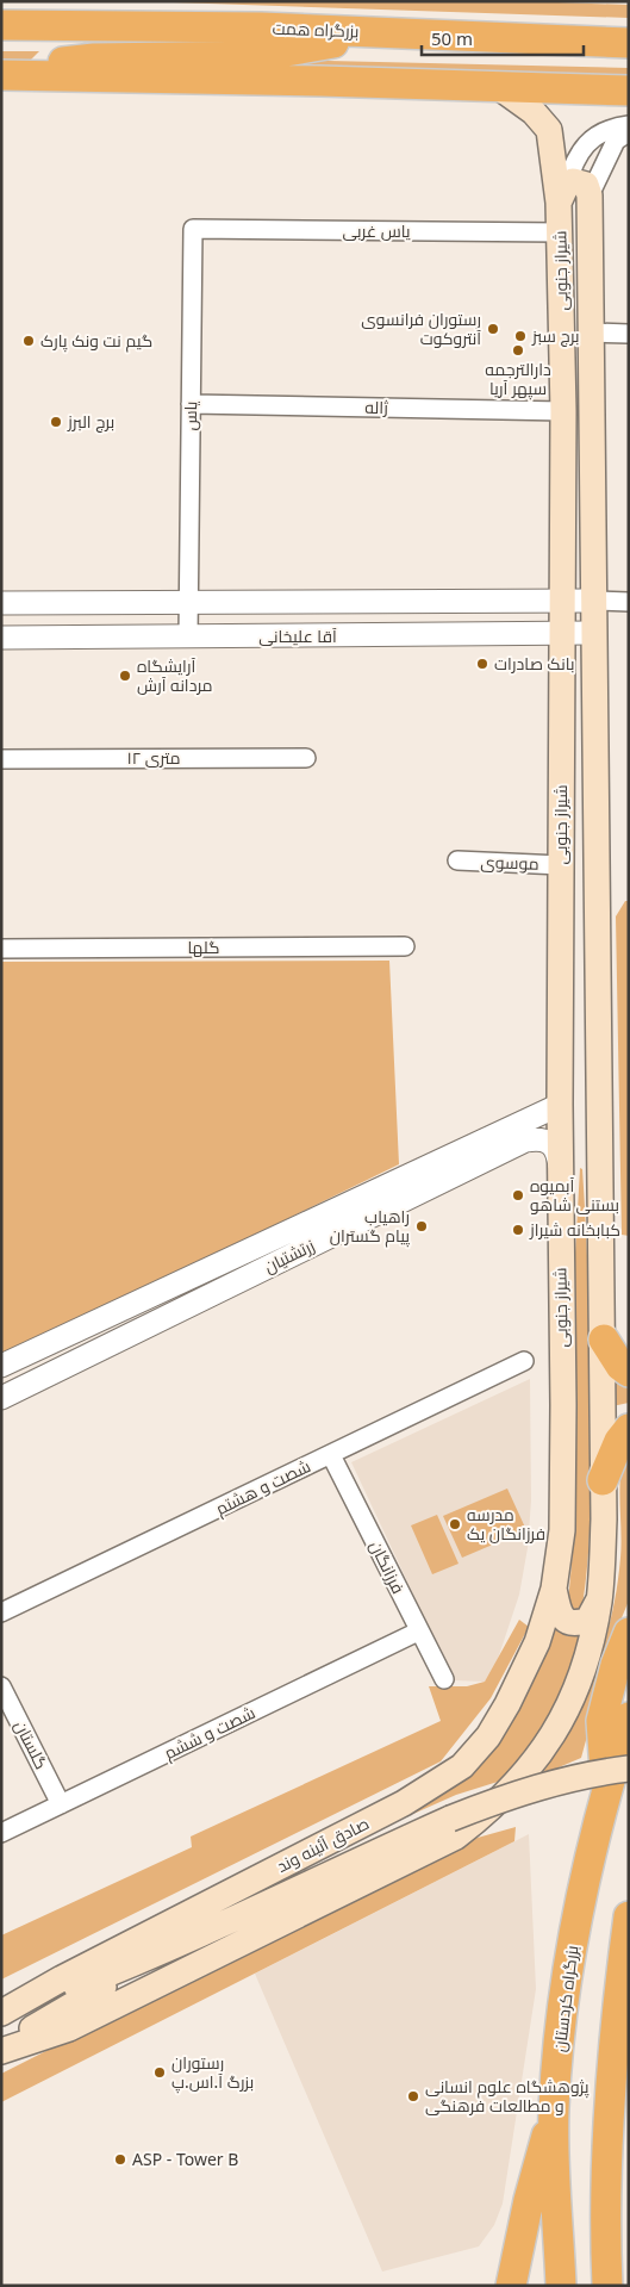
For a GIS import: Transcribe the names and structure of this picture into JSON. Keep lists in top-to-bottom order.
{
  "streets": {
    "highway": ["بزرگراه همت", "بزرگراه کردستان"],
    "main road": ["شیراز جنوبی", "صادق آئینه وند"],
    "street": [
      "یاس غربی",
      "ژاله",
      "یاس",
      "آقا علیخانی",
      "۱۲ متری",
      "موسوی",
      "گلها",
      "زرتشتیان",
      "شصت و هشتم",
      "فرزانگان",
      "شصت و ششم",
      "گلستان"
    ]
  },
  "crossings": [
    ["یاس غربی", "شیراز جنوبی"],
    ["یاس غربی", "یاس"],
    ["شیراز جنوبی", "ژاله"],
    ["شیراز جنوبی", "آقا علیخانی"],
    ["شیراز جنوبی", "موسوی"],
    ["شیراز جنوبی", "زرتشتیان"],
    ["شیراز جنوبی", "صادق آئینه وند"],
    ["ژاله", "یاس"],
    ["یاس", "آقا علیخانی"],
    ["شصت و هشتم", "فرزانگان"],
    ["فرزانگان", "شصت و ششم"],
    ["شصت و ششم", "گلستان"]
  ],
  "places": [
    "رستوران فرانسوی آنتروکوت",
    "برج سبز",
    "گیم نت ونک پارک",
    "دارالترجمه سپهر آریا",
    "برج البرز",
    "بانک صادرات",
    "آرایشگاه مردانه آرش",
    "آبمیوه بستنی شاهو",
    "راهیاب پیام گستران",
    "کبابخانه شیراز",
    "مدرسه فرزانگان یک",
    "رستوران بزرگ آ.اس.پ",
    "پژوهشگاه علوم انسانی و مطالعات فرهنگی",
    "ASP - Tower B"
  ],
  "scale_bar": "50 m"
}
